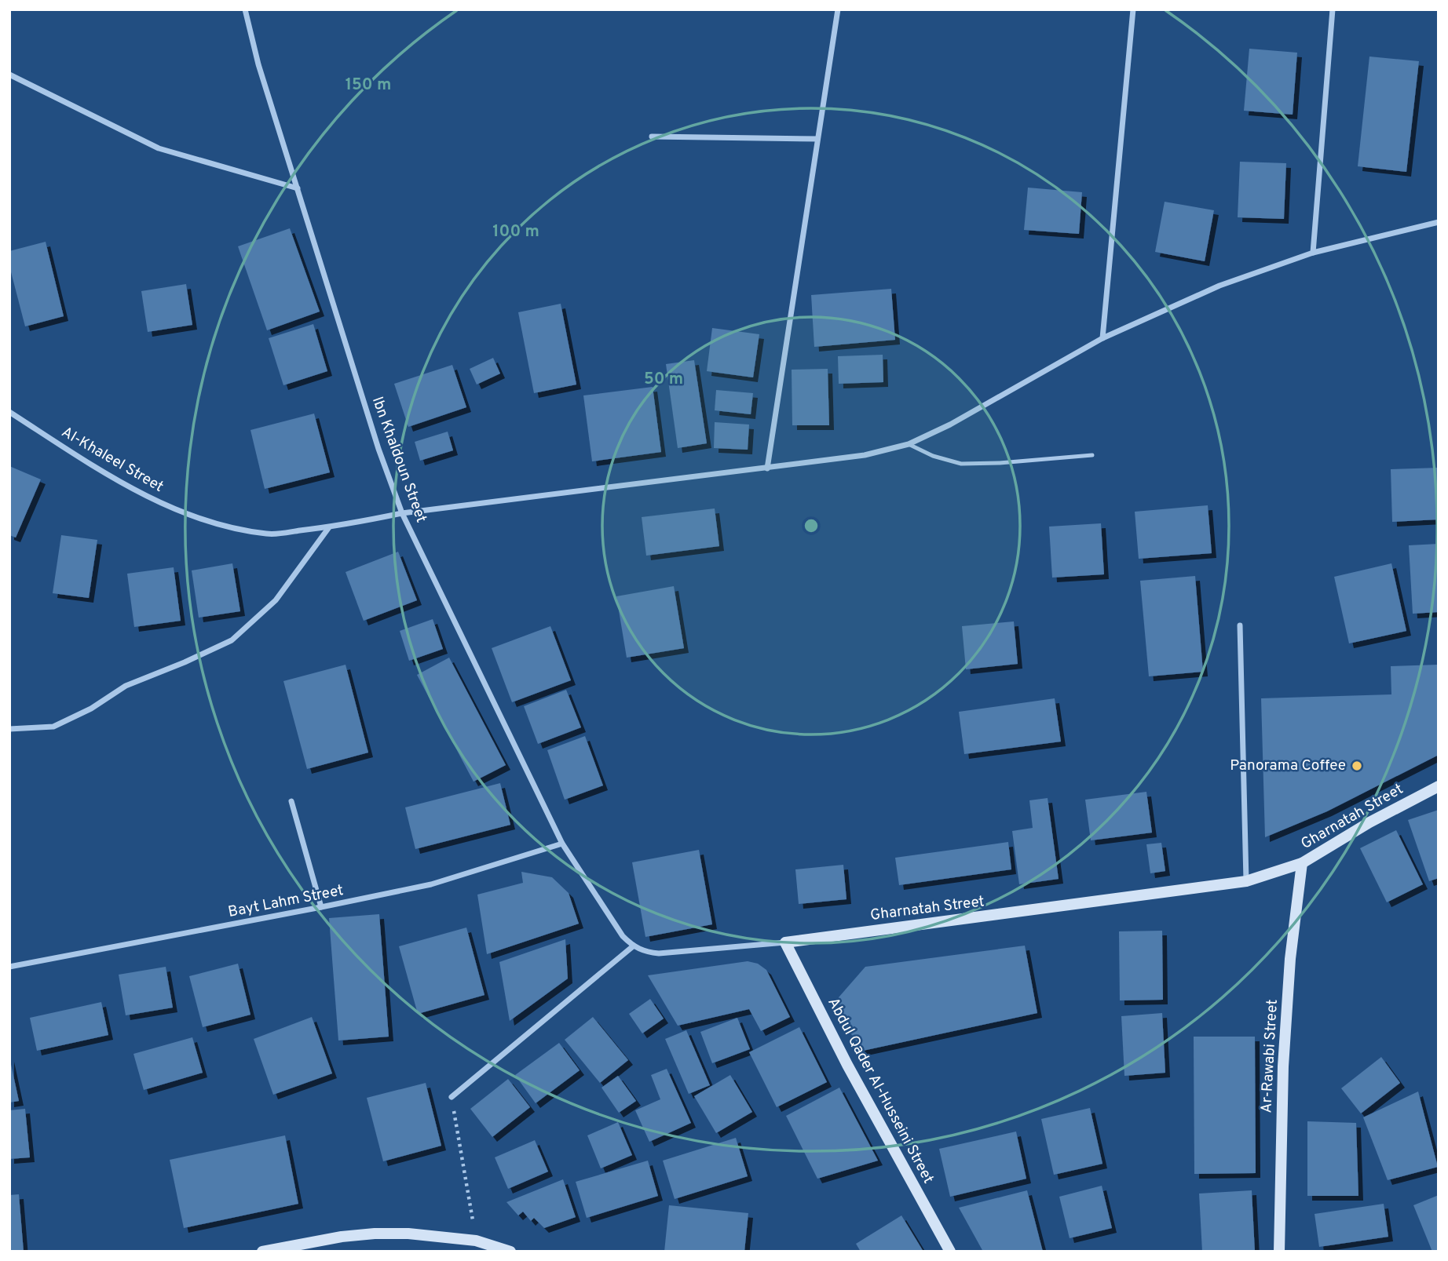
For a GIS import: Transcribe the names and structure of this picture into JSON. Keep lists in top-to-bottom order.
{
  "streets": {
    "street": [
      "Al-Khaleel Street",
      "Ibn Khaldoun Street",
      "Gharnatah Street",
      "Bayt Lahm Street",
      "Ar-Rawabi Street",
      "Abdul Qader Al-Husseini Street"
    ]
  },
  "crossings": [
    ["Al-Khaleel Street", "Ibn Khaldoun Street"],
    ["Ibn Khaldoun Street", "Gharnatah Street"],
    ["Ibn Khaldoun Street", "Bayt Lahm Street"],
    ["Gharnatah Street", "Ar-Rawabi Street"],
    ["Gharnatah Street", "Abdul Qader Al-Husseini Street"]
  ],
  "places": ["Panorama Coffee"],
  "rings": ["150 m", "100 m", "50 m"]
}
